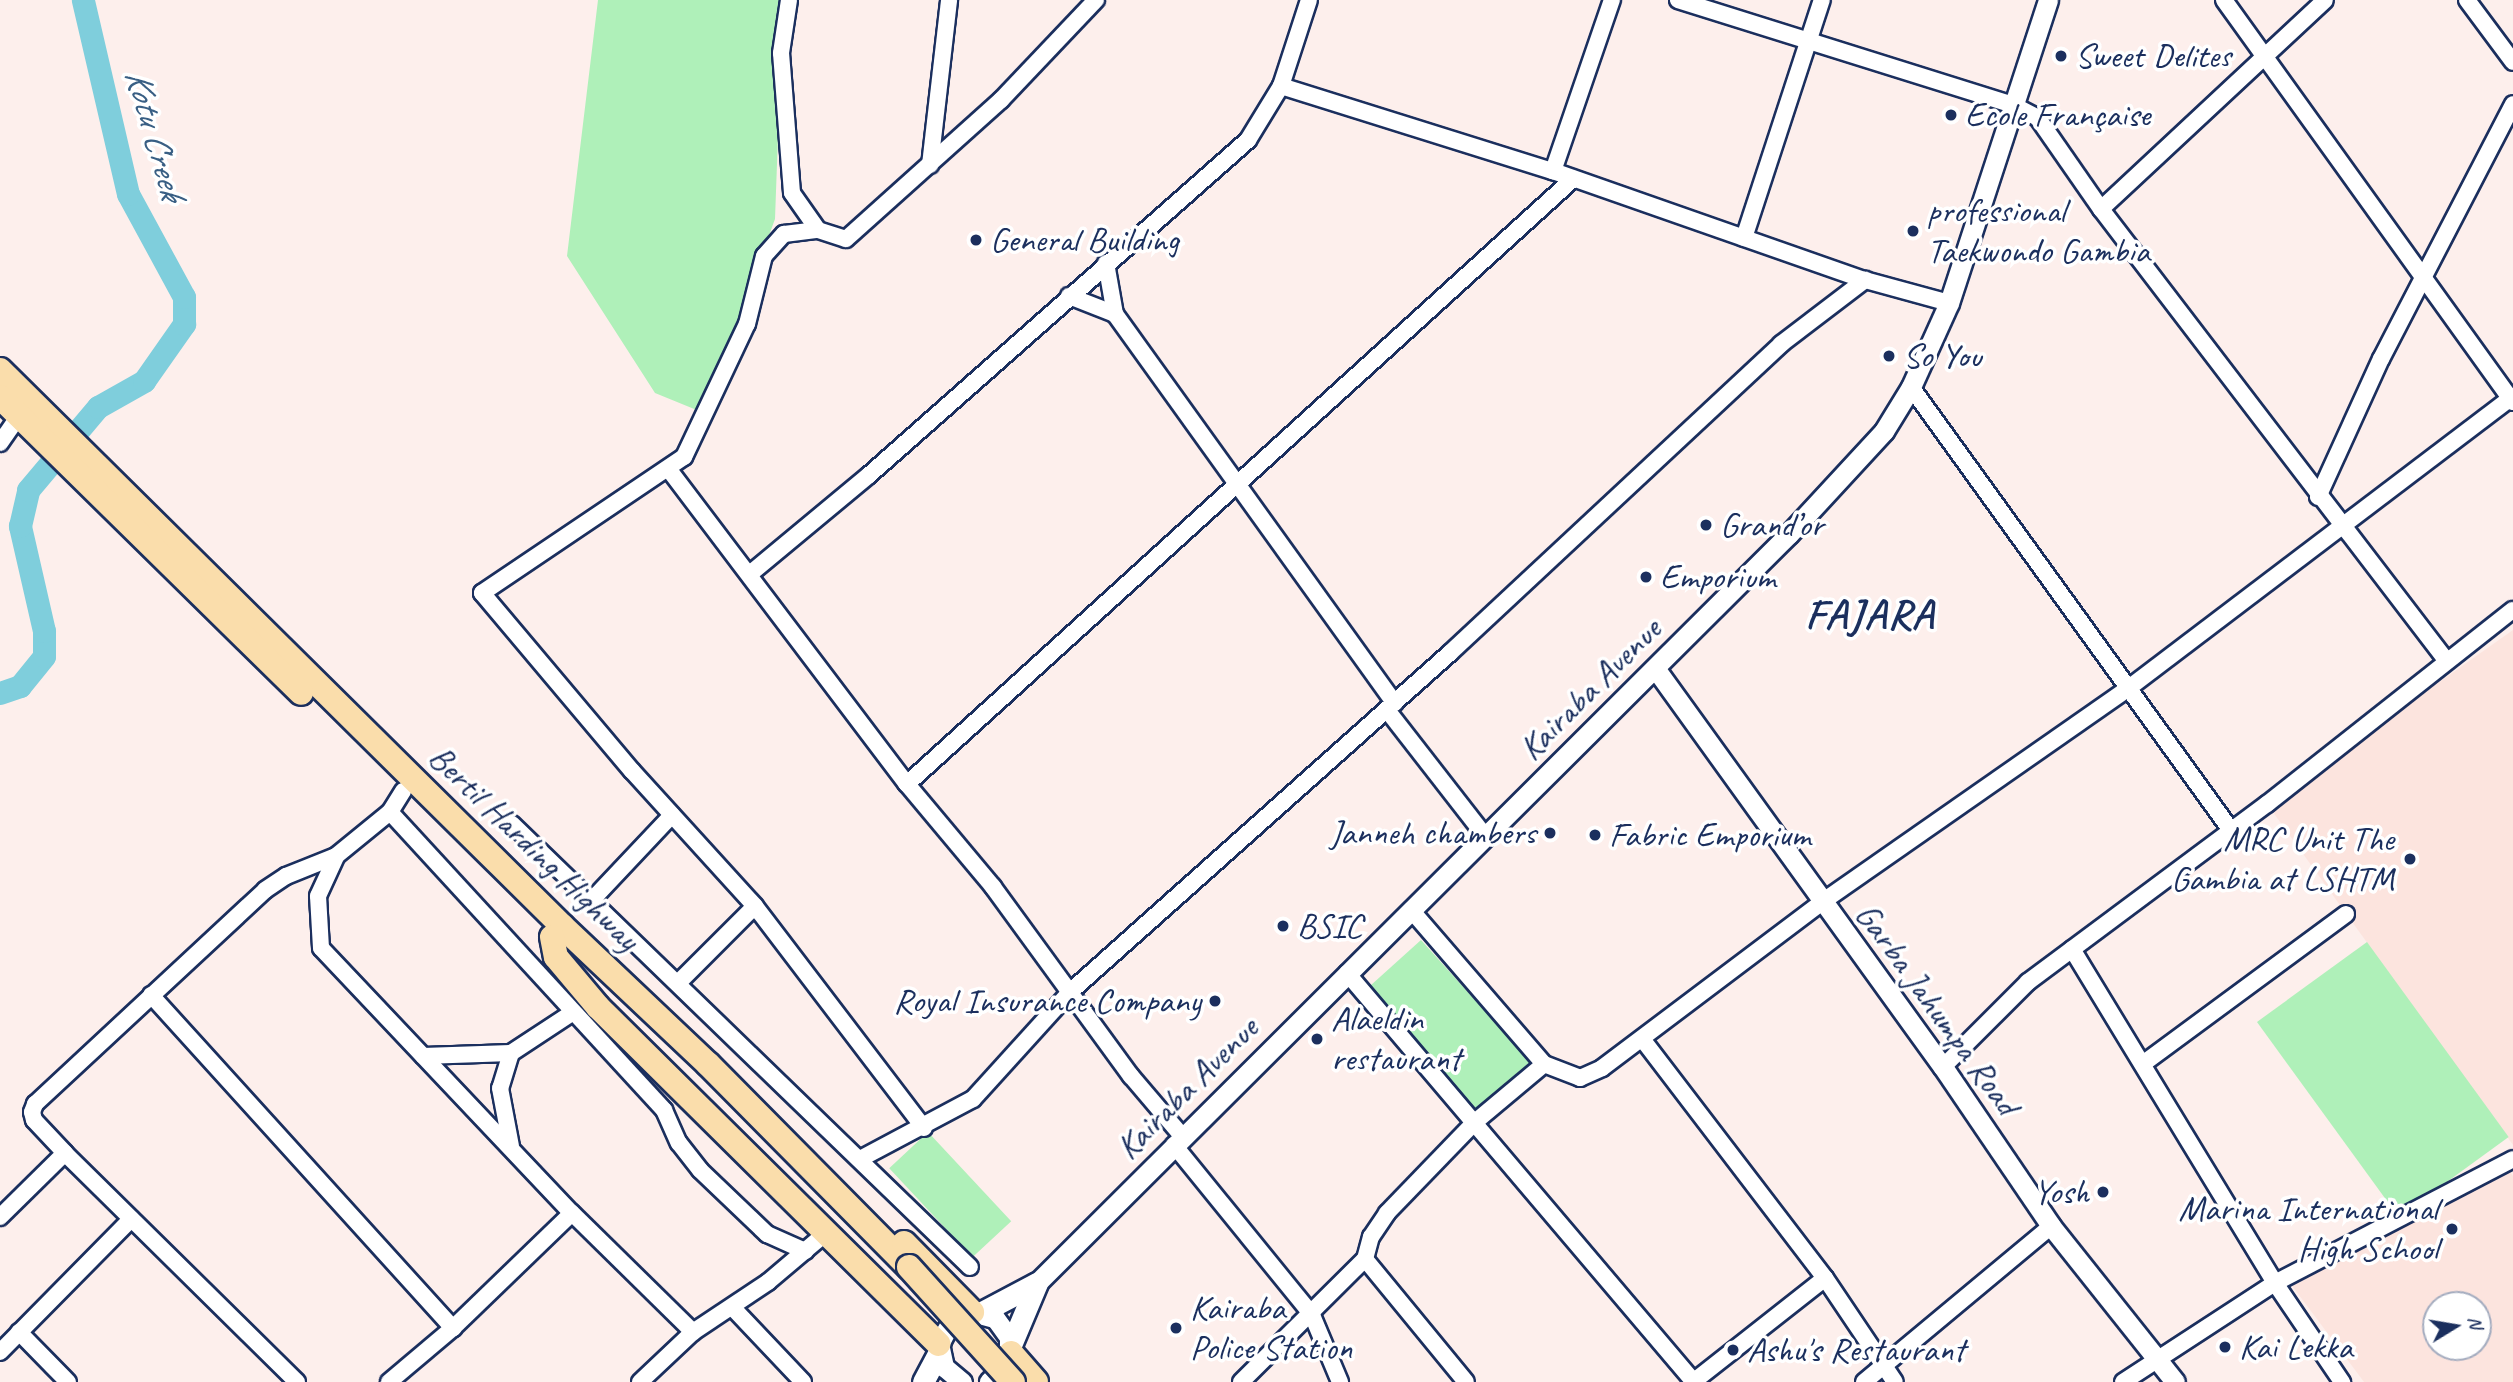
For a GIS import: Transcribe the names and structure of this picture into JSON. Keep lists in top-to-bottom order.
{
  "streets": {
    "main road": ["Bertil Harding Highway"],
    "street": ["Kairaba Avenue", "Garba Jahumpa Road"]
  },
  "crossings": [
    ["Kairaba Avenue", "Garba Jahumpa Road"]
  ],
  "districts": ["FAJARA"],
  "water": ["Kotu Creek"],
  "places": [
    "Sweet Delites",
    "Ecole Française",
    "professional Taekwondo Gambia",
    "General Building",
    "So You",
    "Grand’or",
    "Emporium",
    "Janneh chambers",
    "Fabric Emporium",
    "MRC Unit The Gambia at LSHTM",
    "BSIC",
    "Royal Insurance Company",
    "Alaeldin restaurant",
    "Yosh",
    "Marina International High School",
    "Kairaba Police Station",
    "Kai Lekka",
    "Ashu's Restaurant"
  ],
  "north": "right"
}
